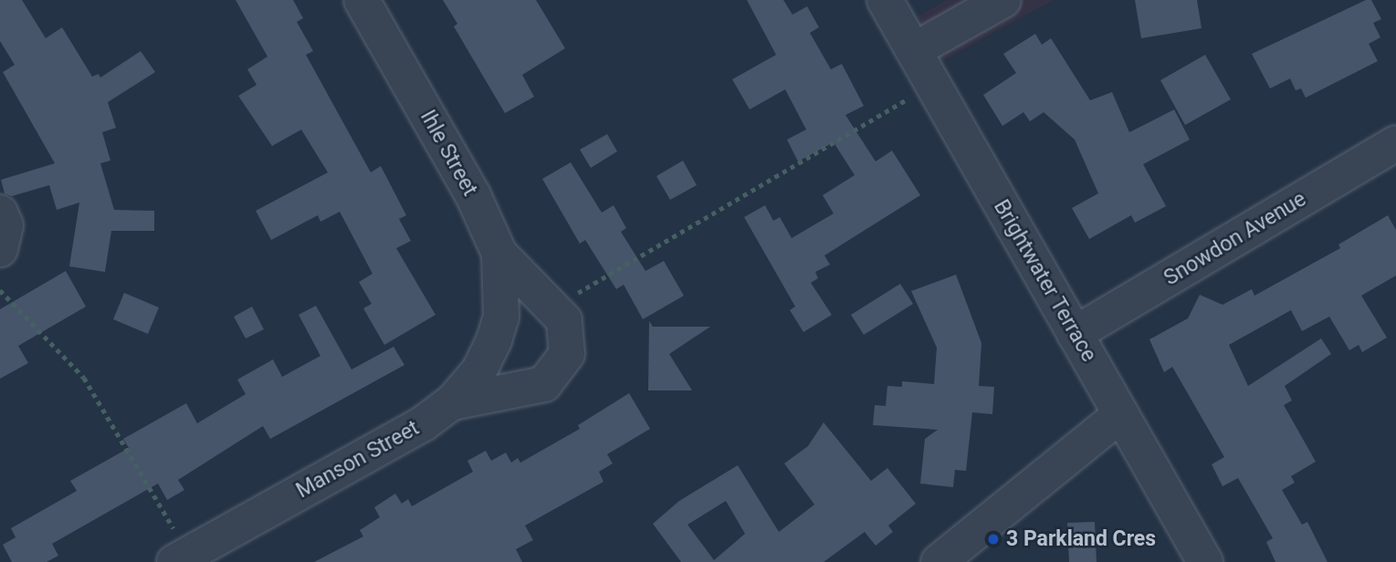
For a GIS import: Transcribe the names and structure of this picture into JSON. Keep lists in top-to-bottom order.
{
  "streets": {
    "street": [
      "Ihle Street",
      "Snowdon Avenue",
      "Brightwater Terrace",
      "Manson Street"
    ]
  },
  "crossings": [
    ["Ihle Street", "Manson Street"],
    ["Snowdon Avenue", "Brightwater Terrace"]
  ],
  "places": ["3 Parkland Cres"]
}
